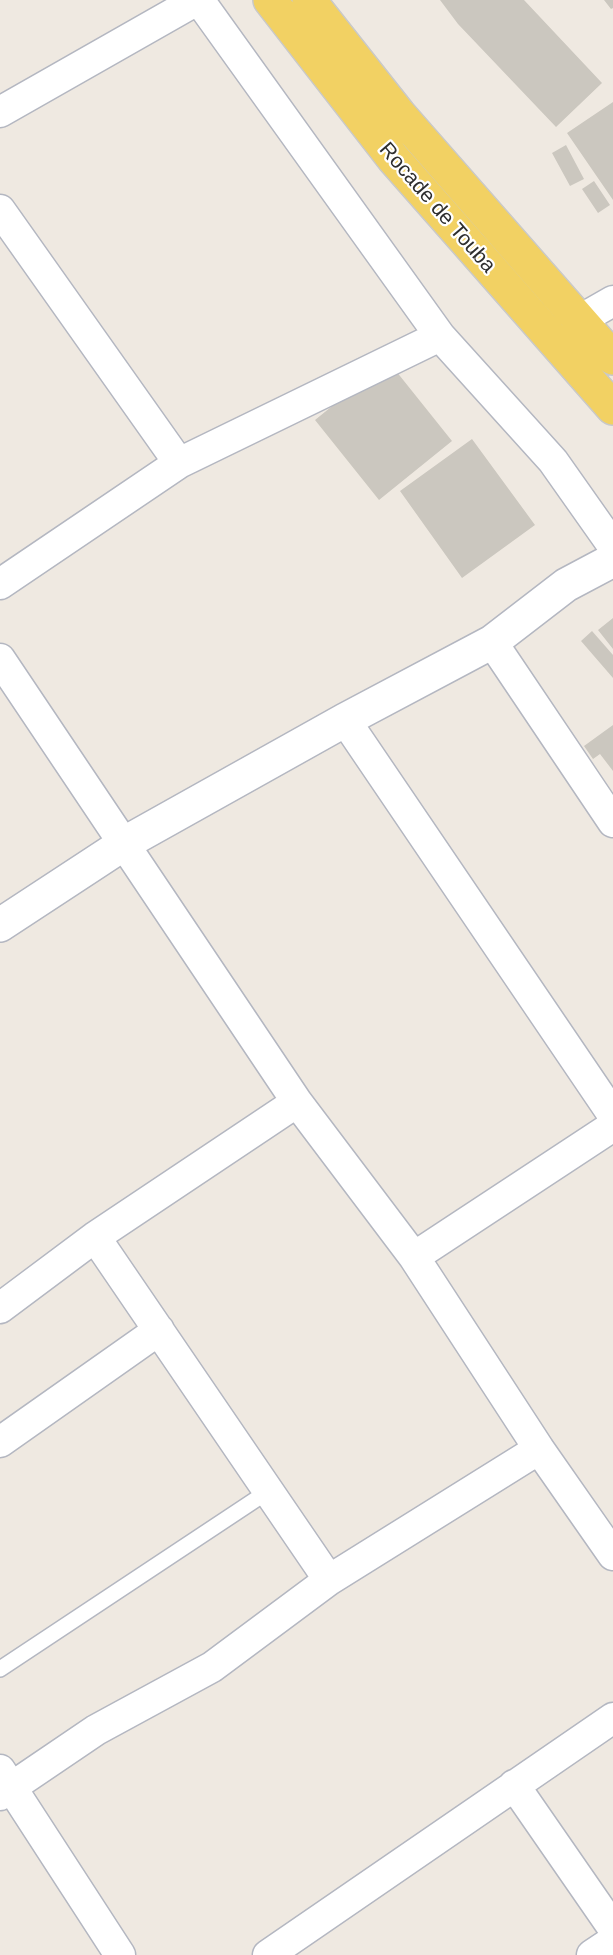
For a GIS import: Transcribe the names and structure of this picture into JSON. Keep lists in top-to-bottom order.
{
  "streets": {
    "main road": ["Rocade de Touba"]
  }
}
